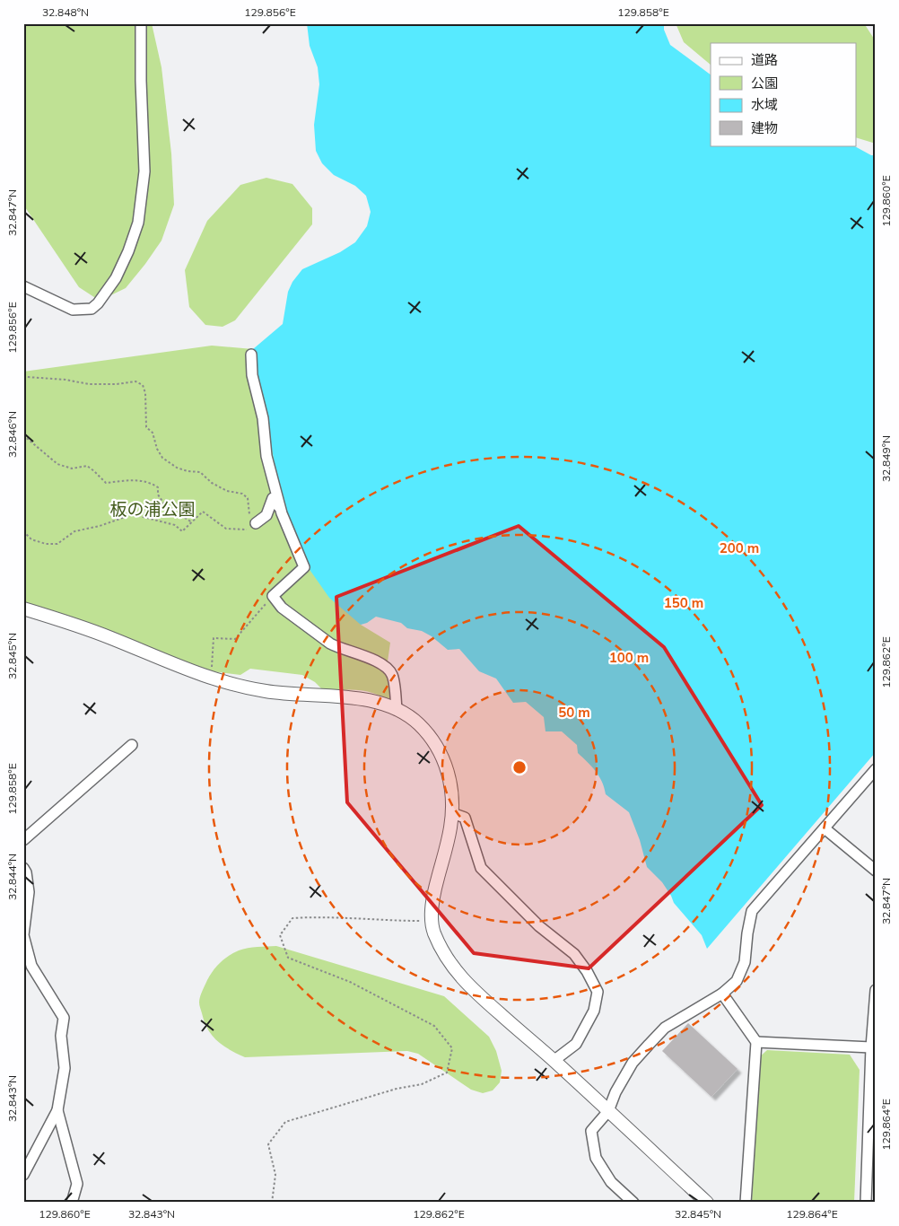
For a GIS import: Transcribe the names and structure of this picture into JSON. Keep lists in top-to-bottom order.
{
  "parks": ["板の浦公園"],
  "legend": [
    "道路",
    "公園",
    "水域",
    "建物"
  ],
  "coordinates": [
    "32.848°N",
    "129.856°E",
    "129.858°E",
    "129.860°E",
    "32.847°N",
    "32.846°N",
    "32.849°N",
    "32.845°N",
    "129.862°E",
    "32.844°N",
    "32.843°N",
    "129.864°E"
  ],
  "rings": [
    "200 m",
    "150 m",
    "100 m",
    "50 m"
  ]
}
